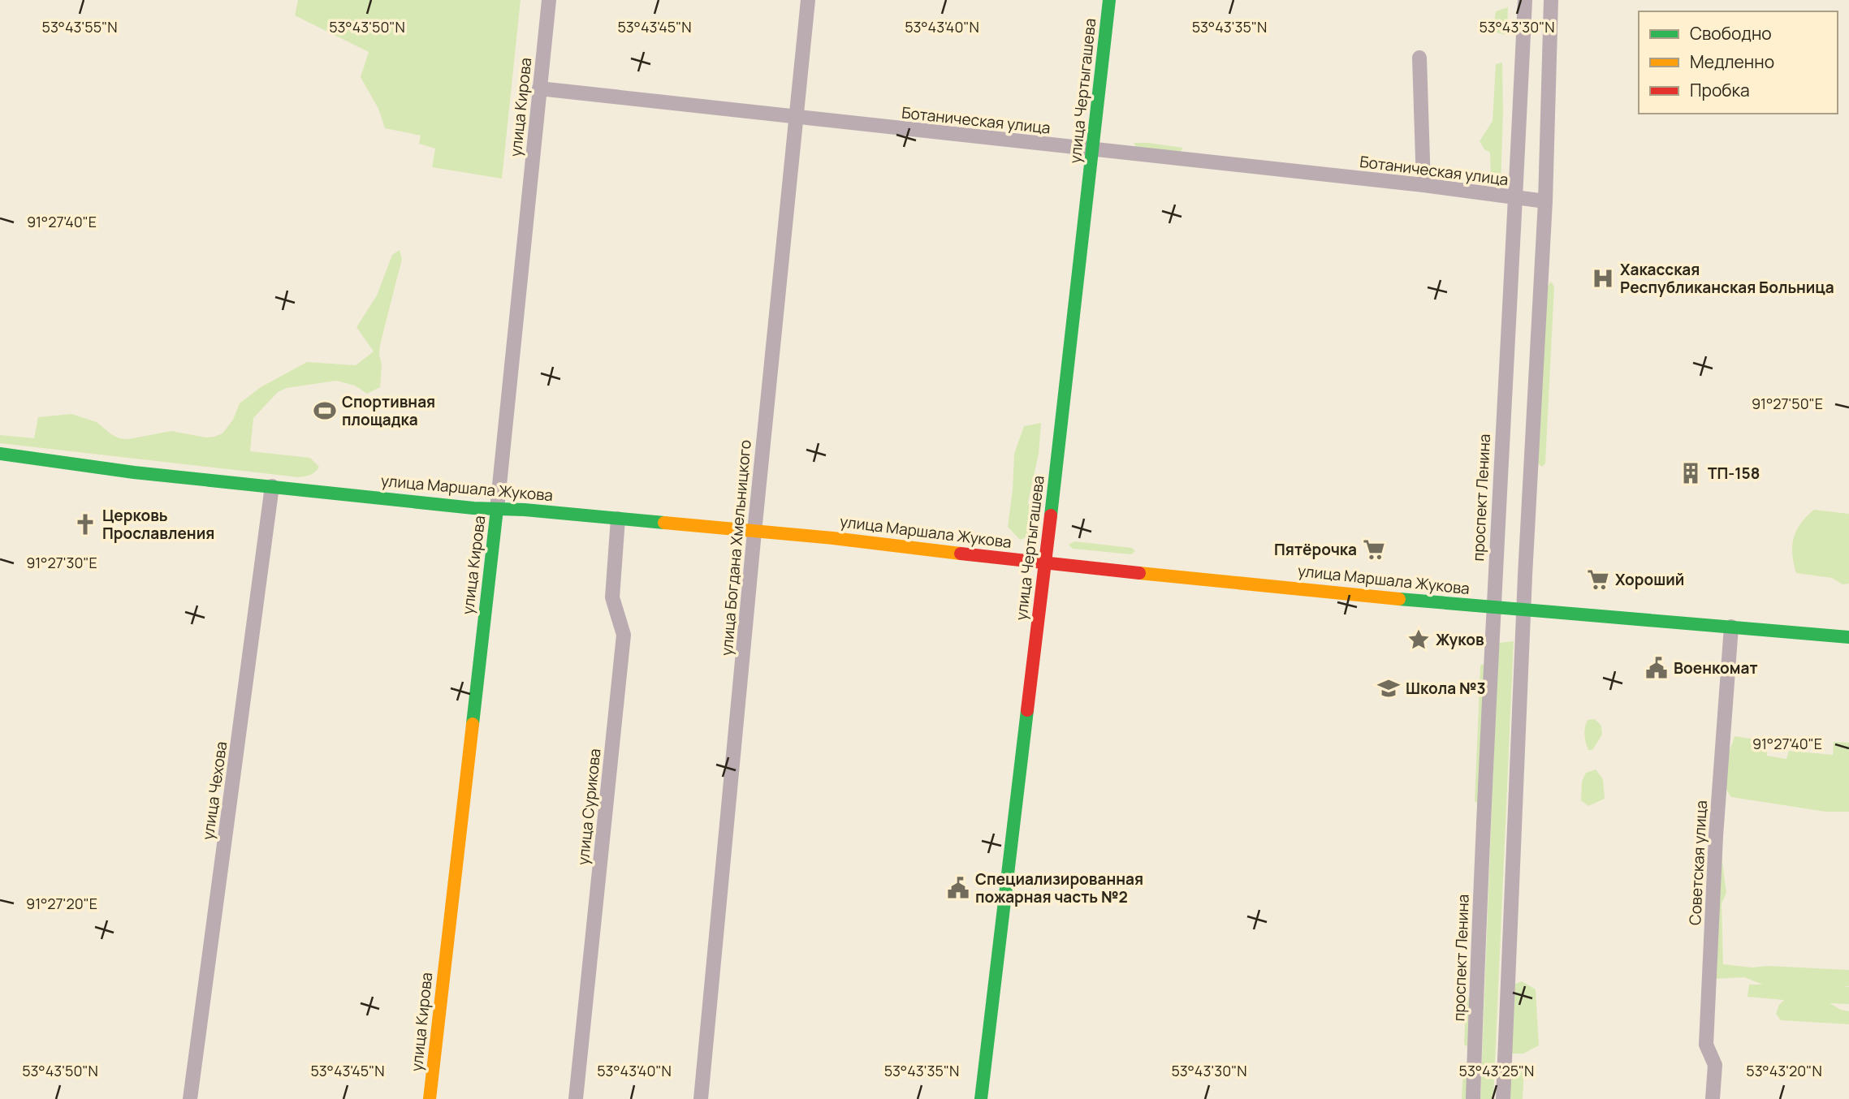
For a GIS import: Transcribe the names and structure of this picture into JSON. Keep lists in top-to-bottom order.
{
  "streets": {
    "main road": ["улица Чертыгашева", "улица Кирова", "улица Маршала Жукова"],
    "street": [
      "Ботаническая улица",
      "проспект Ленина",
      "улица Богдана Хмельницкого",
      "улица Чехова",
      "улица Сурикова",
      "Советская улица"
    ]
  },
  "crossings": [
    ["улица Чертыгашева", "Ботаническая улица"],
    ["улица Чертыгашева", "улица Маршала Жукова"],
    ["улица Кирова", "Ботаническая улица"],
    ["улица Кирова", "улица Маршала Жукова"],
    ["Ботаническая улица", "проспект Ленина"],
    ["Ботаническая улица", "улица Богдана Хмельницкого"],
    ["улица Маршала Жукова", "проспект Ленина"],
    ["улица Маршала Жукова", "улица Богдана Хмельницкого"],
    ["улица Маршала Жукова", "улица Чехова"],
    ["улица Маршала Жукова", "улица Сурикова"],
    ["улица Маршала Жукова", "Советская улица"]
  ],
  "places": {
    "hospital": ["Хакасская Республиканская Больница"],
    "sports": ["Спортивная площадка"],
    "building": ["ТП-158"],
    "church": ["Церковь Прославления"],
    "supermarket": ["Пятёрочка", "Хороший"],
    "place": ["Жуков"],
    "public building": ["Военкомат", "Специализированная пожарная часть №2"],
    "school or university": ["Школа №3"]
  },
  "legend": ["Свободно", "Медленно", "Пробка"],
  "coordinates": [
    "53°43'55\"N",
    "53°43'50\"N",
    "53°43'45\"N",
    "53°43'40\"N",
    "53°43'35\"N",
    "53°43'30\"N",
    "91°27'40\"E",
    "91°27'50\"E",
    "91°27'30\"E",
    "91°27'20\"E",
    "53°43'25\"N",
    "53°43'20\"N"
  ]
}
